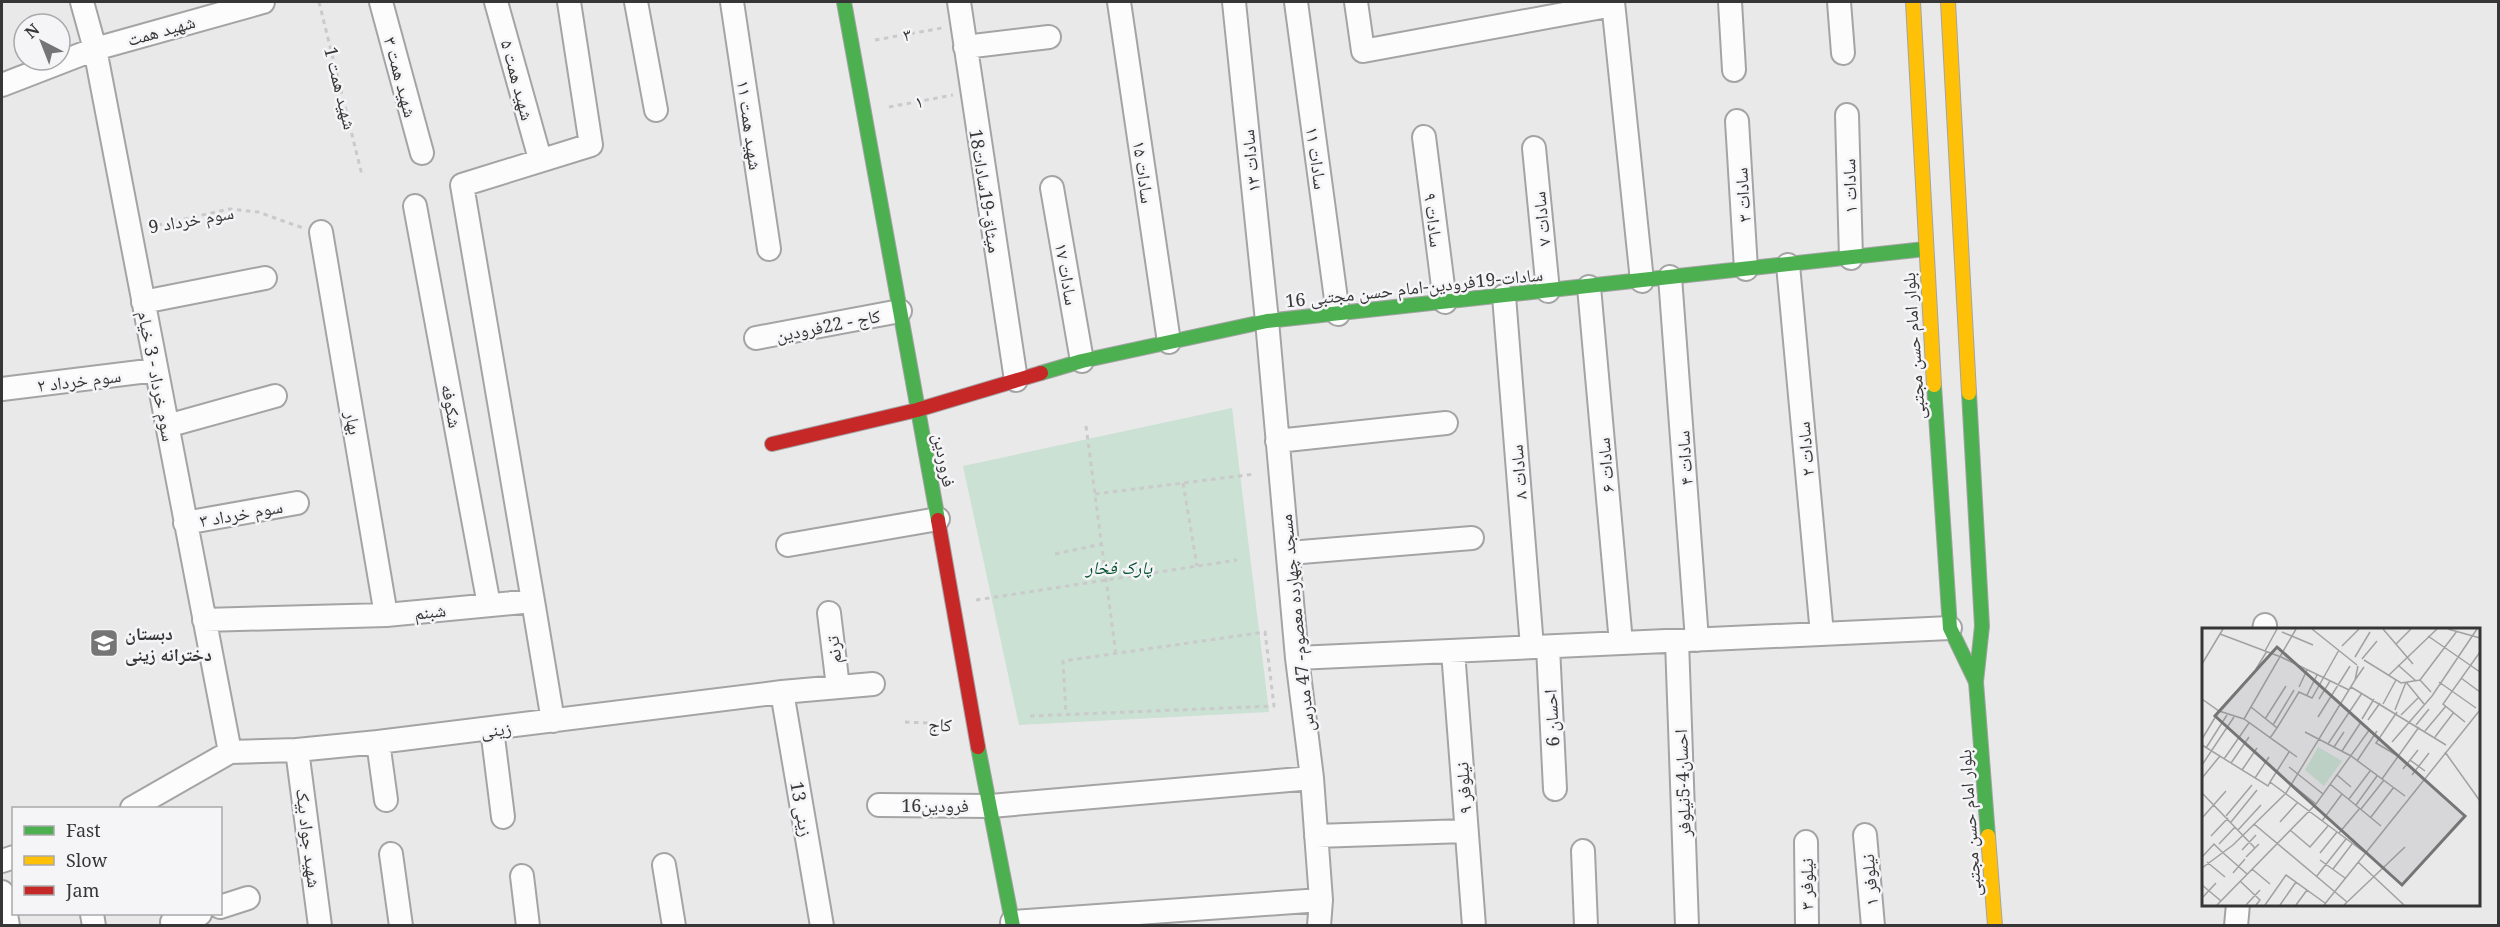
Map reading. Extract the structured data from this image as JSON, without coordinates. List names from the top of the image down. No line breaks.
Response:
{"streets":{"street":["شهید همت","شهید همت ۳","شهید همت ۵","شهید همت ۱۱","سادات ۱۱","سادات ۱۳","سادات ۱۵","سادات ‍‍۱","18میثاق-19سادات","سادات ۳","سادات ۷","سادات ۹","سادات ۱۷","سادات-19فرودین-امام حسن مجتبی 16","کاج - 22فرودین","بلوار امام حسن مجتبی","سوم خرداد - 3 خیام","سوم خرداد ۲","شکوفه","بهار","سادات ۲","سادات ۴","فروردین","سادات ۶","سادات ۸","سوم خرداد ۳","شبنم","مسجد چهارده معصوم- 47 مدرس","ترنم","احسان 6","زینی","احسان4-5نیلوفر","نیلوفر ۹","16فرودین","زینی 13","شهید جواد بیک","نیلوفر ۱","نیلوفر ۳"],"path":["۳","شهید همت 1","۱","سوم خرداد 9","کاج"]},"crossings":[["شهید همت","سوم خرداد - 3 خیام"],["۳","18میثاق-19سادات"],["۳","فروردین"],["۱","18میثاق-19سادات"],["۱","فروردین"],["سادات ۱۱","سادات-19فرودین-امام حسن مجتبی 16"],["سادات ۱۳","سادات-19فرودین-امام حسن مجتبی 16"],["سادات ۱۳","مسجد چهارده معصوم- 47 مدرس"],["سادات ۱۵","سادات-19فرودین-امام حسن مجتبی 16"],["سادات ‍‍۱","سادات-19فرودین-امام حسن مجتبی 16"],["18میثاق-19سادات","سادات-19فرودین-امام حسن مجتبی 16"],["سادات ۳","سادات-19فرودین-امام حسن مجتبی 16"],["سوم خرداد 9","سوم خرداد - 3 خیام"],["سوم خرداد 9","بهار"],["سادات ۷","سادات-19فرودین-امام حسن مجتبی 16"],["سادات ۹","سادات-19فرودین-امام حسن مجتبی 16"],["سادات ۱۷","سادات-19فرودین-امام حسن مجتبی 16"],["سادات-19فرودین-امام حسن مجتبی 16","بلوار امام حسن مجتبی"],["سادات-19فرودین-امام حسن مجتبی 16","سادات ۲"],["سادات-19فرودین-امام حسن مجتبی 16","سادات ۴"],["سادات-19فرودین-امام حسن مجتبی 16","فروردین"],["سادات-19فرودین-امام حسن مجتبی 16","سادات ۶"],["سادات-19فرودین-امام حسن مجتبی 16","سادات ۸"],["سادات-19فرودین-امام حسن مجتبی 16","مسجد چهارده معصوم- 47 مدرس"],["کاج - 22فرودین","فروردین"],["سوم خرداد - 3 خیام","سوم خرداد ۲"],["سوم خرداد - 3 خیام","سوم خرداد ۳"],["سوم خرداد - 3 خیام","شبنم"],["سوم خرداد - 3 خیام","زینی"],["شکوفه","شبنم"],["بهار","شبنم"],["سادات ۴","احسان4-5نیلوفر"],["فروردین","کاج"],["فروردین","16فرودین"],["سادات ۸","احسان 6"],["مسجد چهارده معصوم- 47 مدرس","16فرودین"],["ترنم","زینی"],["زینی","زینی 13"],["زینی","شهید جواد بیک"]],"parks":["پارک فخار"],"places":{"school or university":["دبستان دخترانه زینی"]},"legend":["Fast","Slow","Jam"],"north":"top left"}
